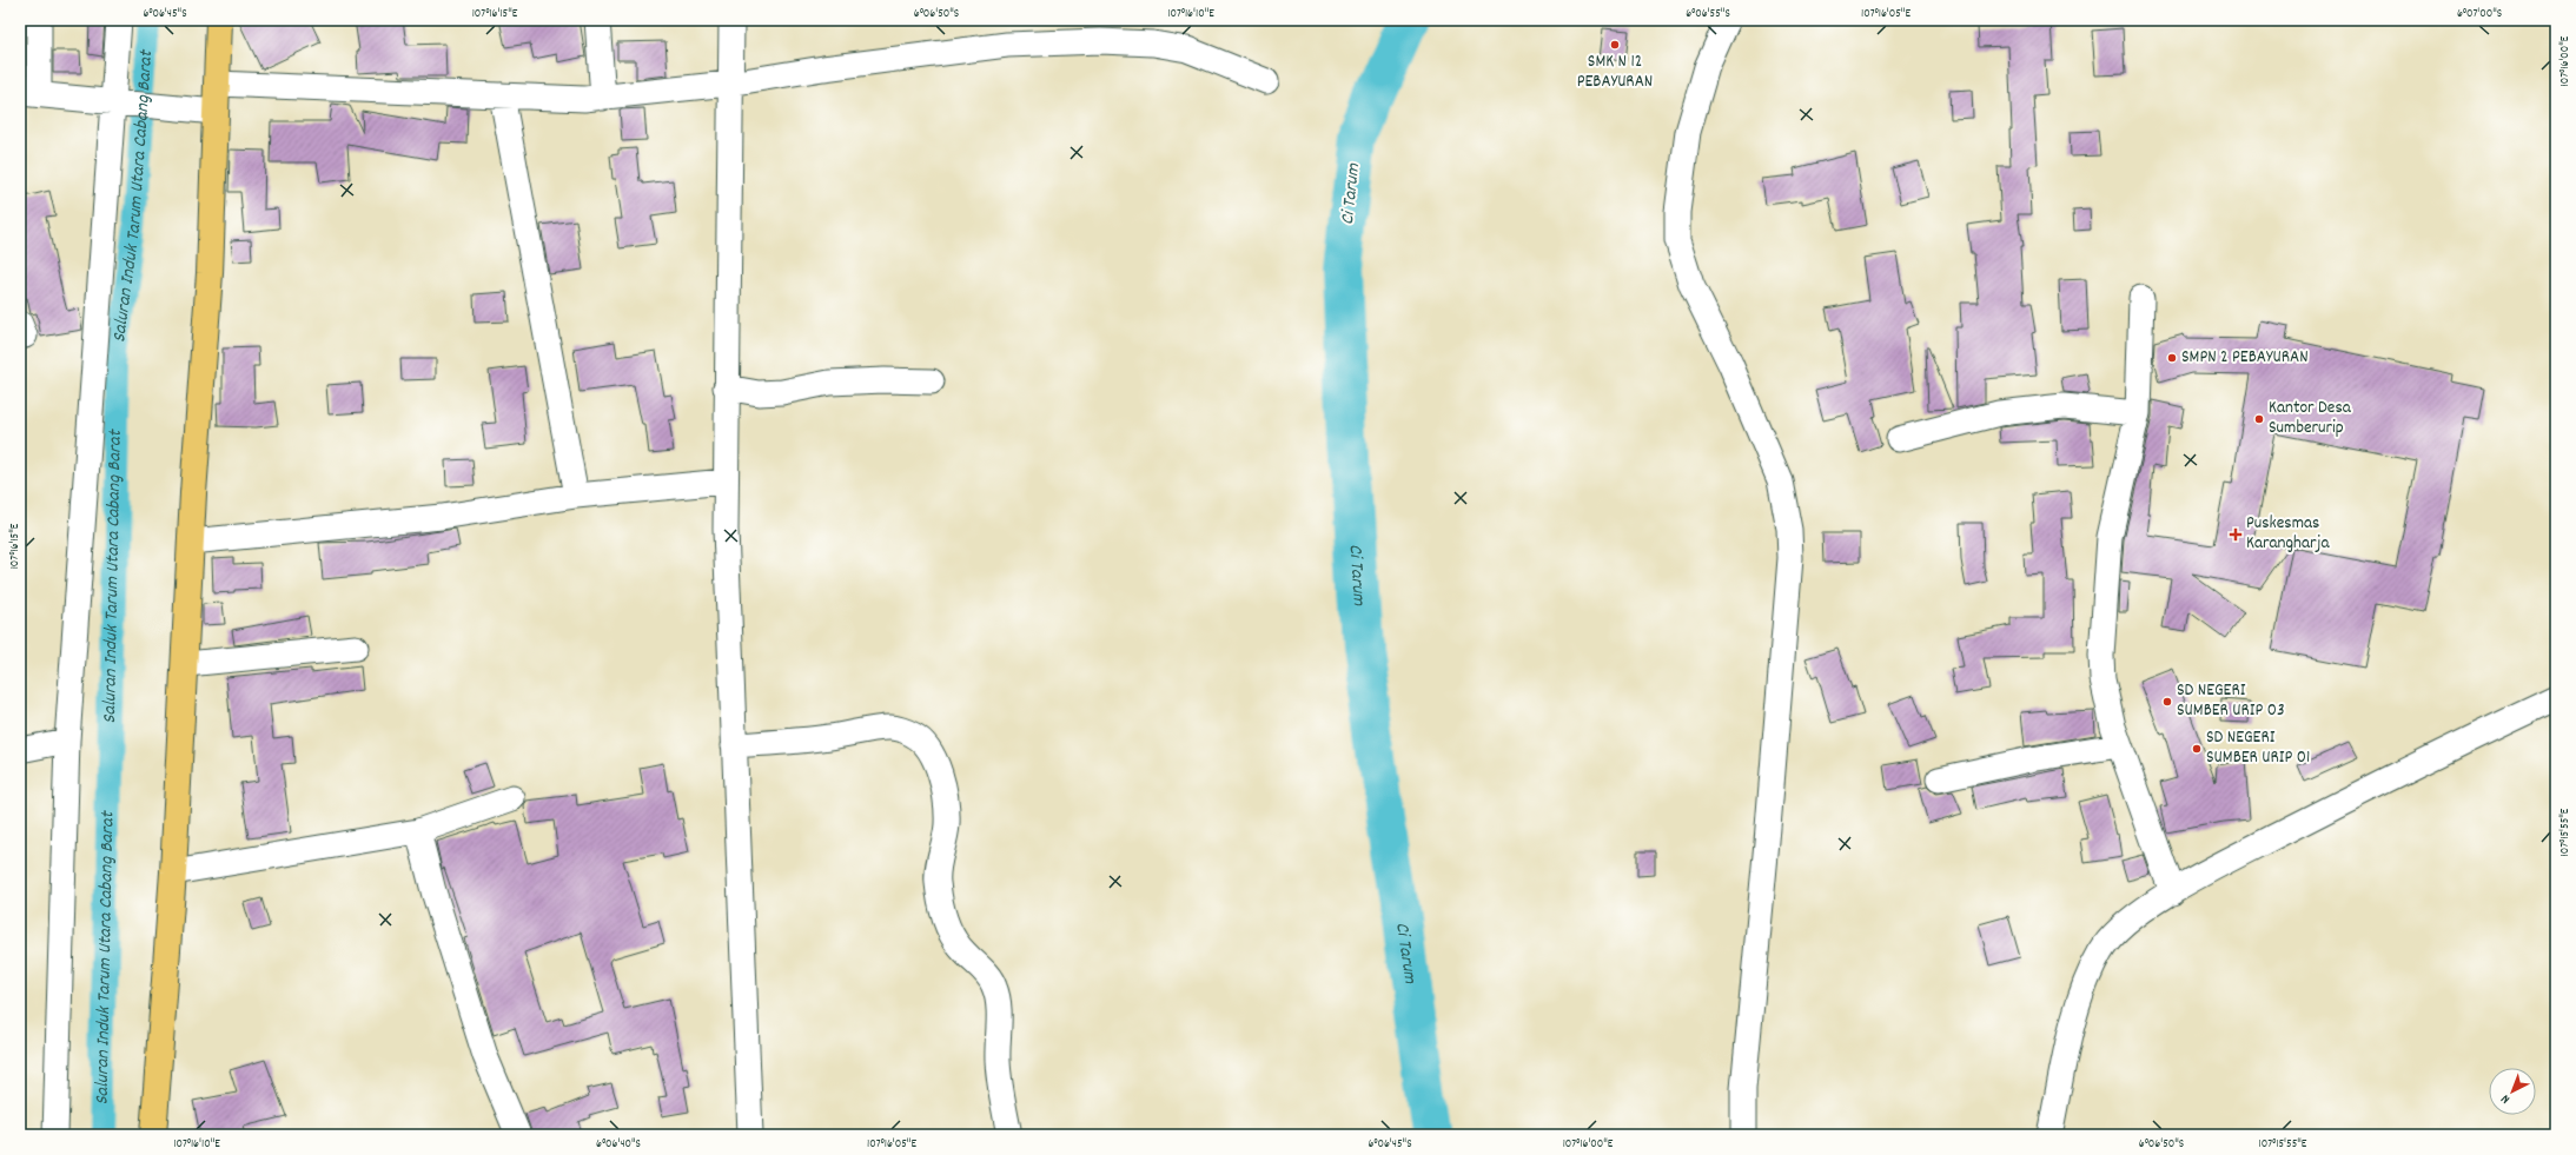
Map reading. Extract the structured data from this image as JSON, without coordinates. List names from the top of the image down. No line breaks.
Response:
{"water":["Ci Tarum","Saluran Induk Tarum Utara Cabang Barat"],"places":{"other":["SMK N 12 PEBAYURAN","SMPN 2 PEBAYURAN","Kantor Desa Sumberurip","SD NEGERI SUMBER URIP 03","SD NEGERI SUMBER URIP 01"],"health":["Puskesmas Karangharja"]},"north":"bottom left","coordinates":["6°06'45\"S","107°16'15\"E","6°06'50\"S","107°16'10\"E","6°06'55\"S","107°16'05\"E","6°07'00\"S","107°16'00\"E","107°15'55\"E","6°06'40\"S"]}
